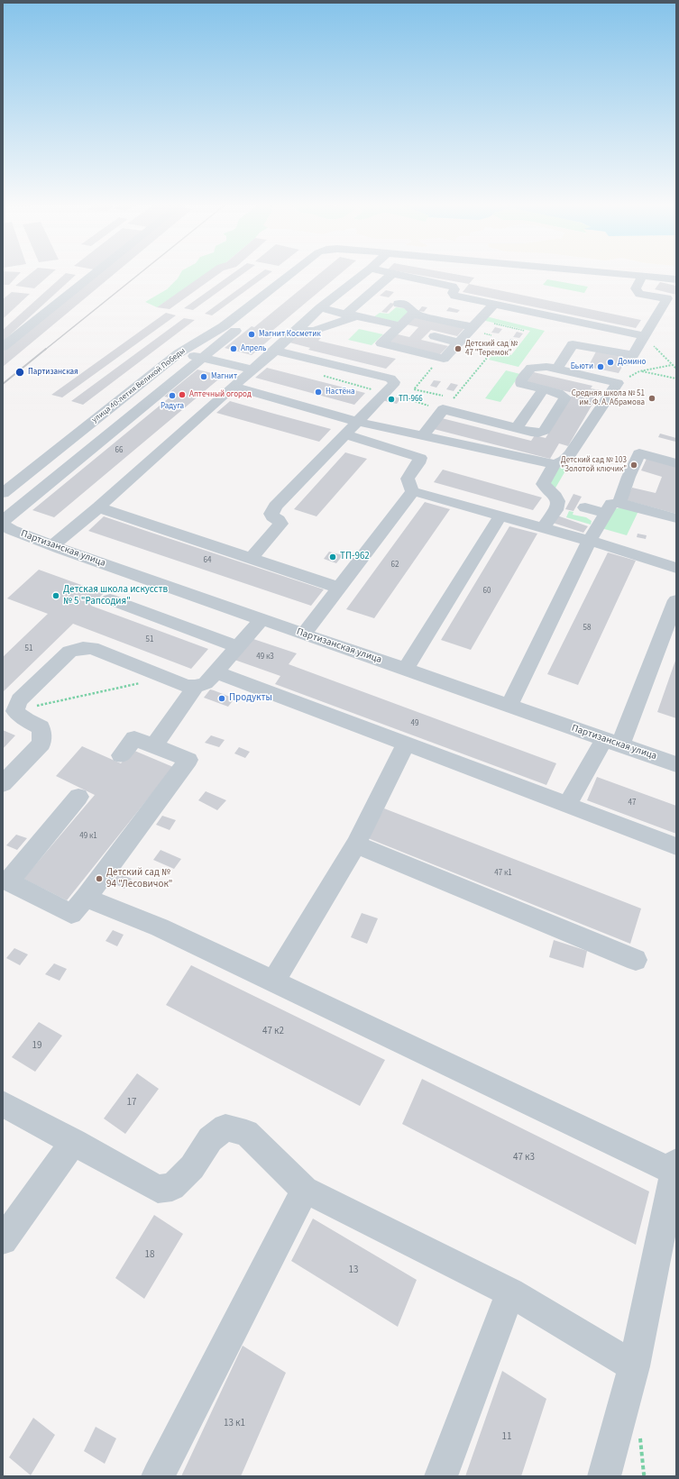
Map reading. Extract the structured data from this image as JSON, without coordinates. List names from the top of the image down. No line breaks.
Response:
{"streets":{"street":["улица 40-летия Великой Победы","Партизанская улица"]},"places":["Магнит Косметик","Апрель","Детский сад № 47 \"Теремок\"","Домино","Бьюти","Партизанская","Магнит","Настёна","Аптечный огород","Радуга","Средняя школа № 51 им. Ф. А. Абрамова","ТП-966","Детский сад № 103 \"Золотой ключик\"","ТП-962","Детская школа искусств № 5 \"Рапсодия\"","Продукты","Детский сад № 94 \"Лесовичок\""],"house_numbers":["66","64","62","60","58","51","51","49 к3","49","47","49 к1","47 к1","47 к2","19","17","47 к3","18","13","13 к1","11"]}
